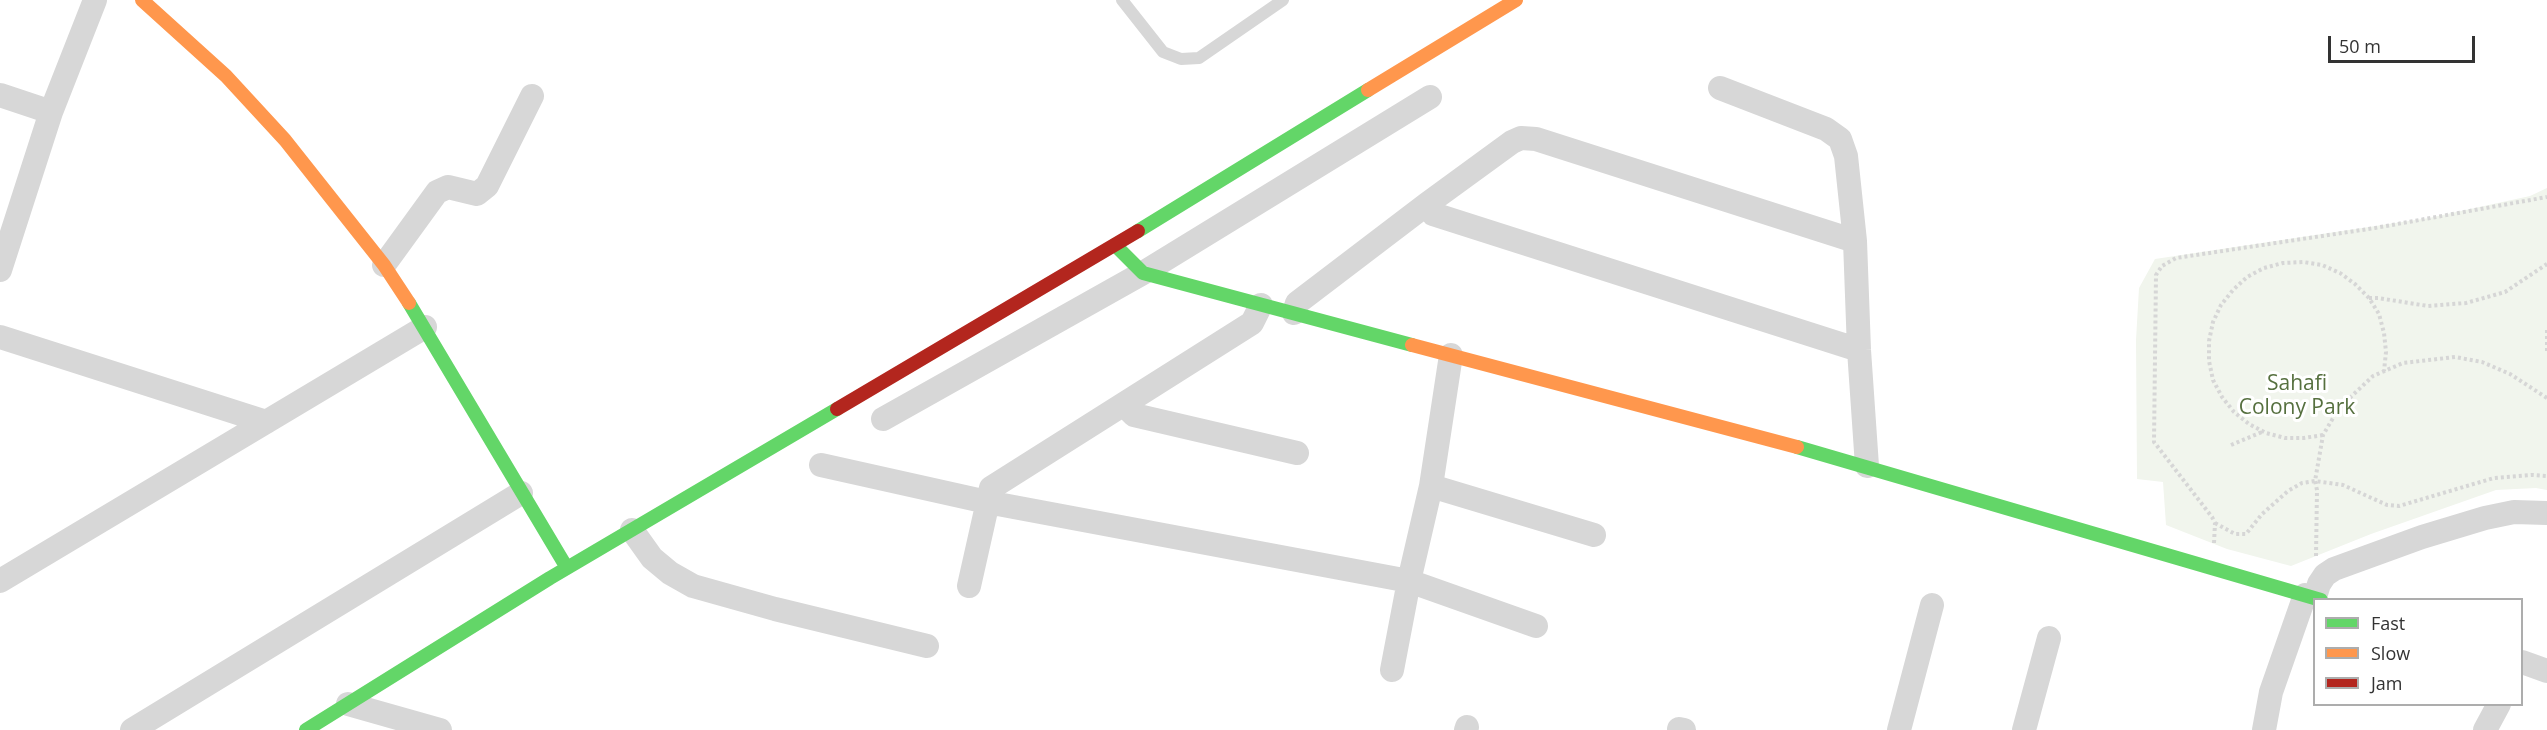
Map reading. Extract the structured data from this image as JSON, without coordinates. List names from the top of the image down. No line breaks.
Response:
{"parks":["Sahafi Colony Park"],"legend":["Fast","Slow","Jam"],"scale_bar":"50 m"}
